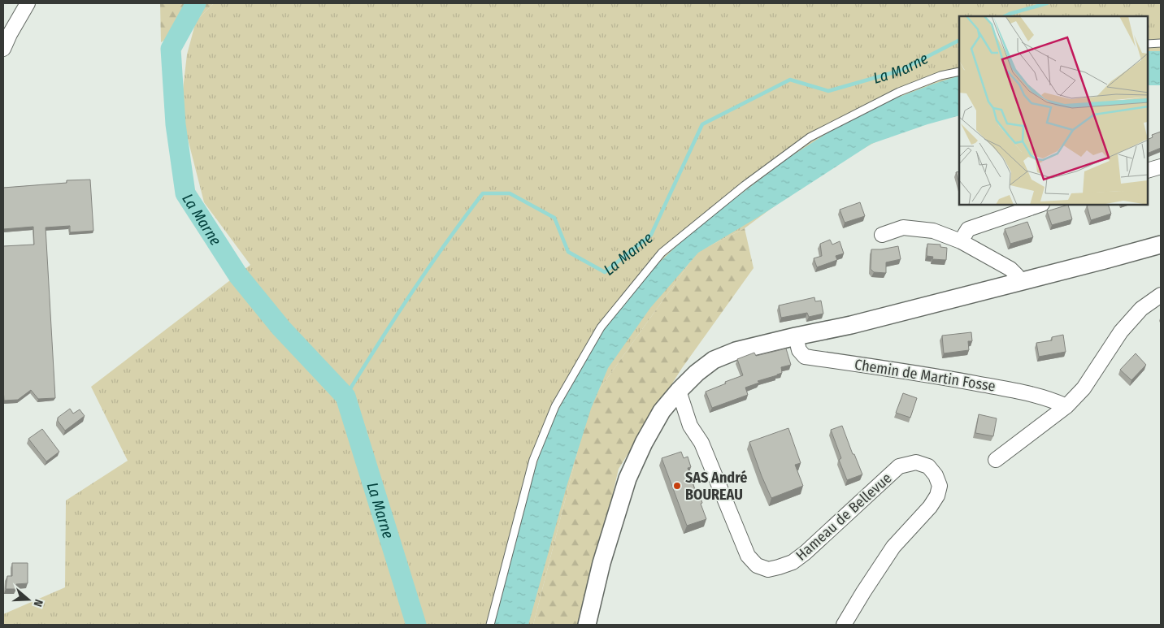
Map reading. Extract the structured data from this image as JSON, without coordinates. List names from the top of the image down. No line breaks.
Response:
{"streets":{"street":["Chemin de Martin Fosse","Hameau de Bellevue"]},"water":["La Marne"],"places":["SAS André BOUREAU"],"north":"right"}
